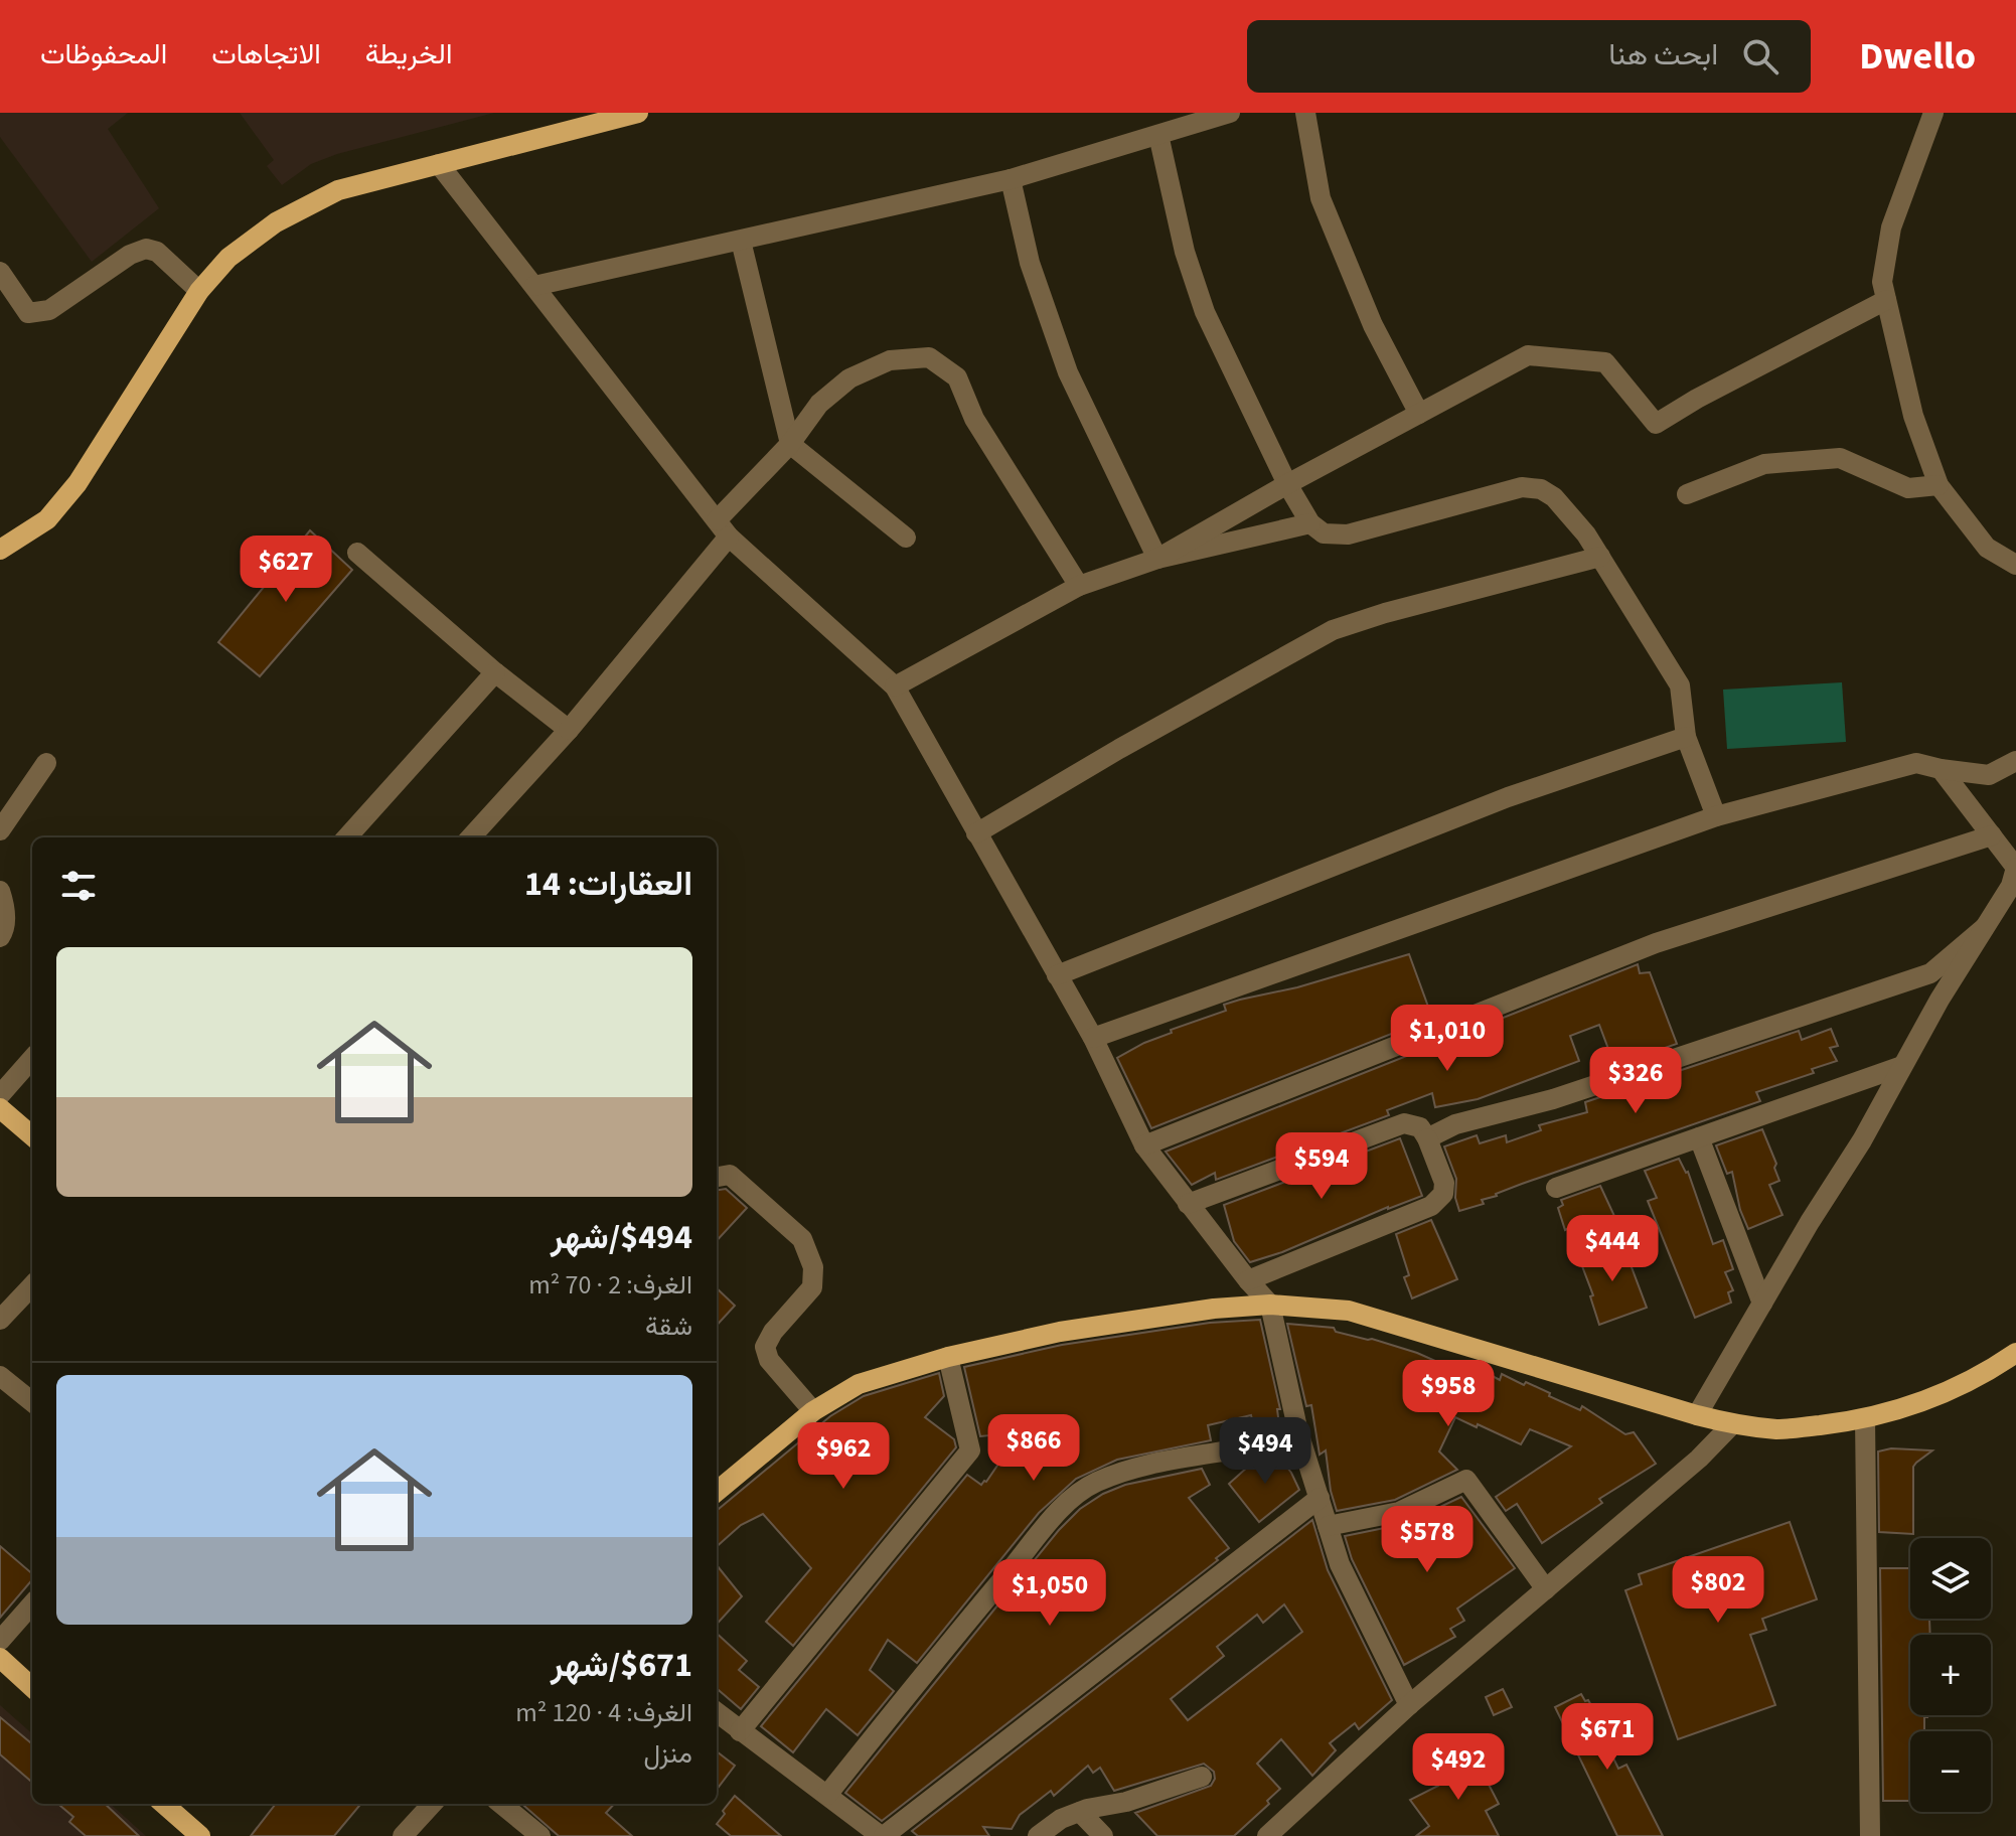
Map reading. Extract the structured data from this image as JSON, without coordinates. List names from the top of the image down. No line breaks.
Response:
{"page":{"header":"Dwello","search":"ابحث هنا","nav":["الخريطة","الاتجاهات","المحفوظات"],"price":["$627","$1,010","$326","$594","$444","$958","$866","$494","$962","$578","$802","$1,050","$671","$492"],"heading":"العقارات: 14","list":[{"name":"$494/شهر","note":"الغرف: 2 · 70 m² · شقة"},{"name":"$671/شهر","note":"الغرف: 4 · 120 m² · منزل"}],"map_buttons":["+","−"]}}
